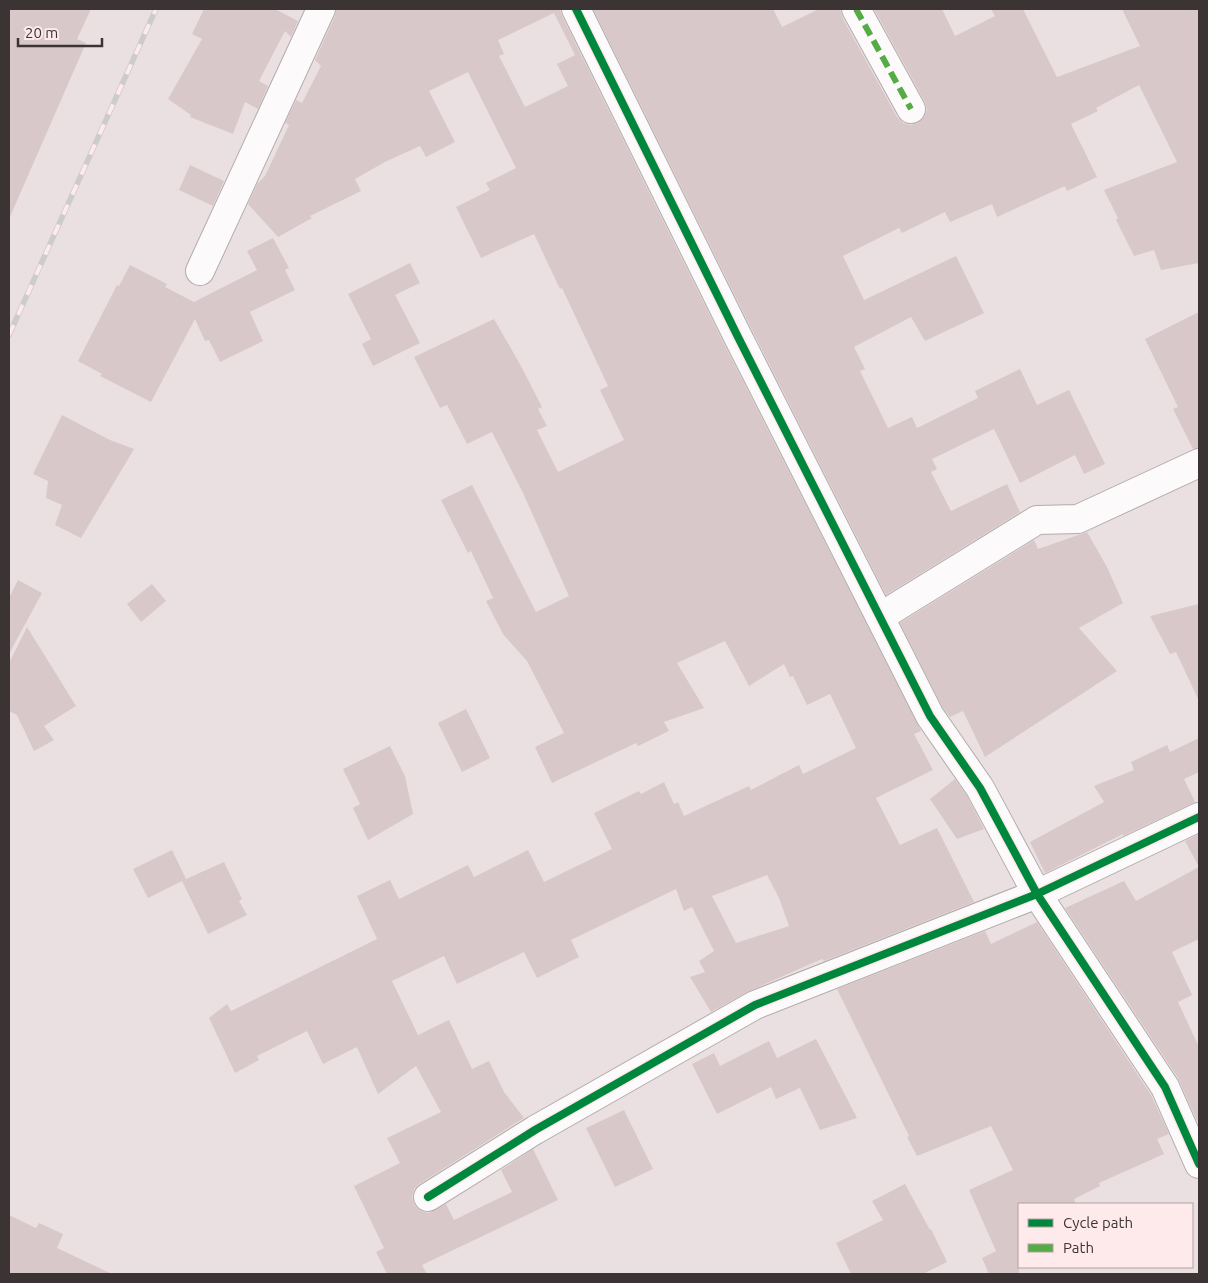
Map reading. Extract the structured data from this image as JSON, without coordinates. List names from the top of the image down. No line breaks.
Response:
{"legend":["Cycle path","Path"],"scale_bar":"20 m"}
